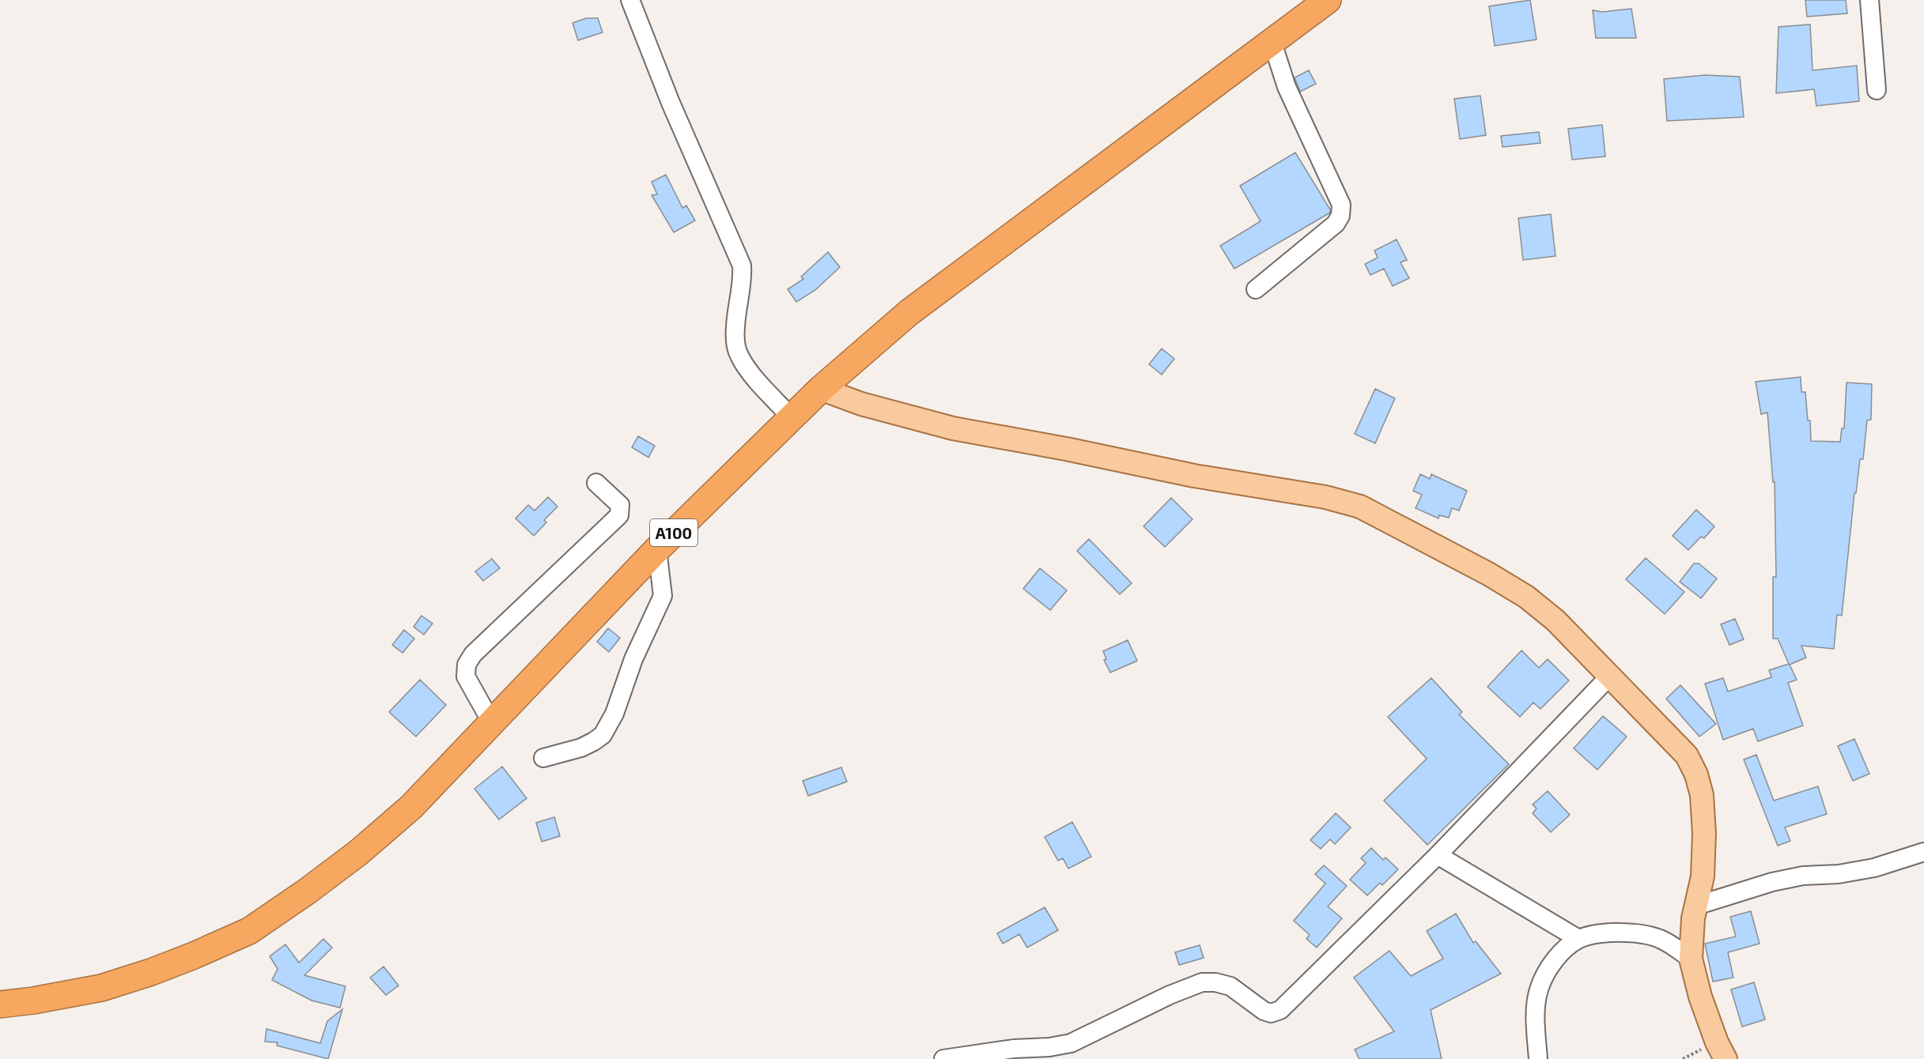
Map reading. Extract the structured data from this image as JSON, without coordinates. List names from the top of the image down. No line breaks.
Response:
{"streets":{"highway":["A100"]}}
